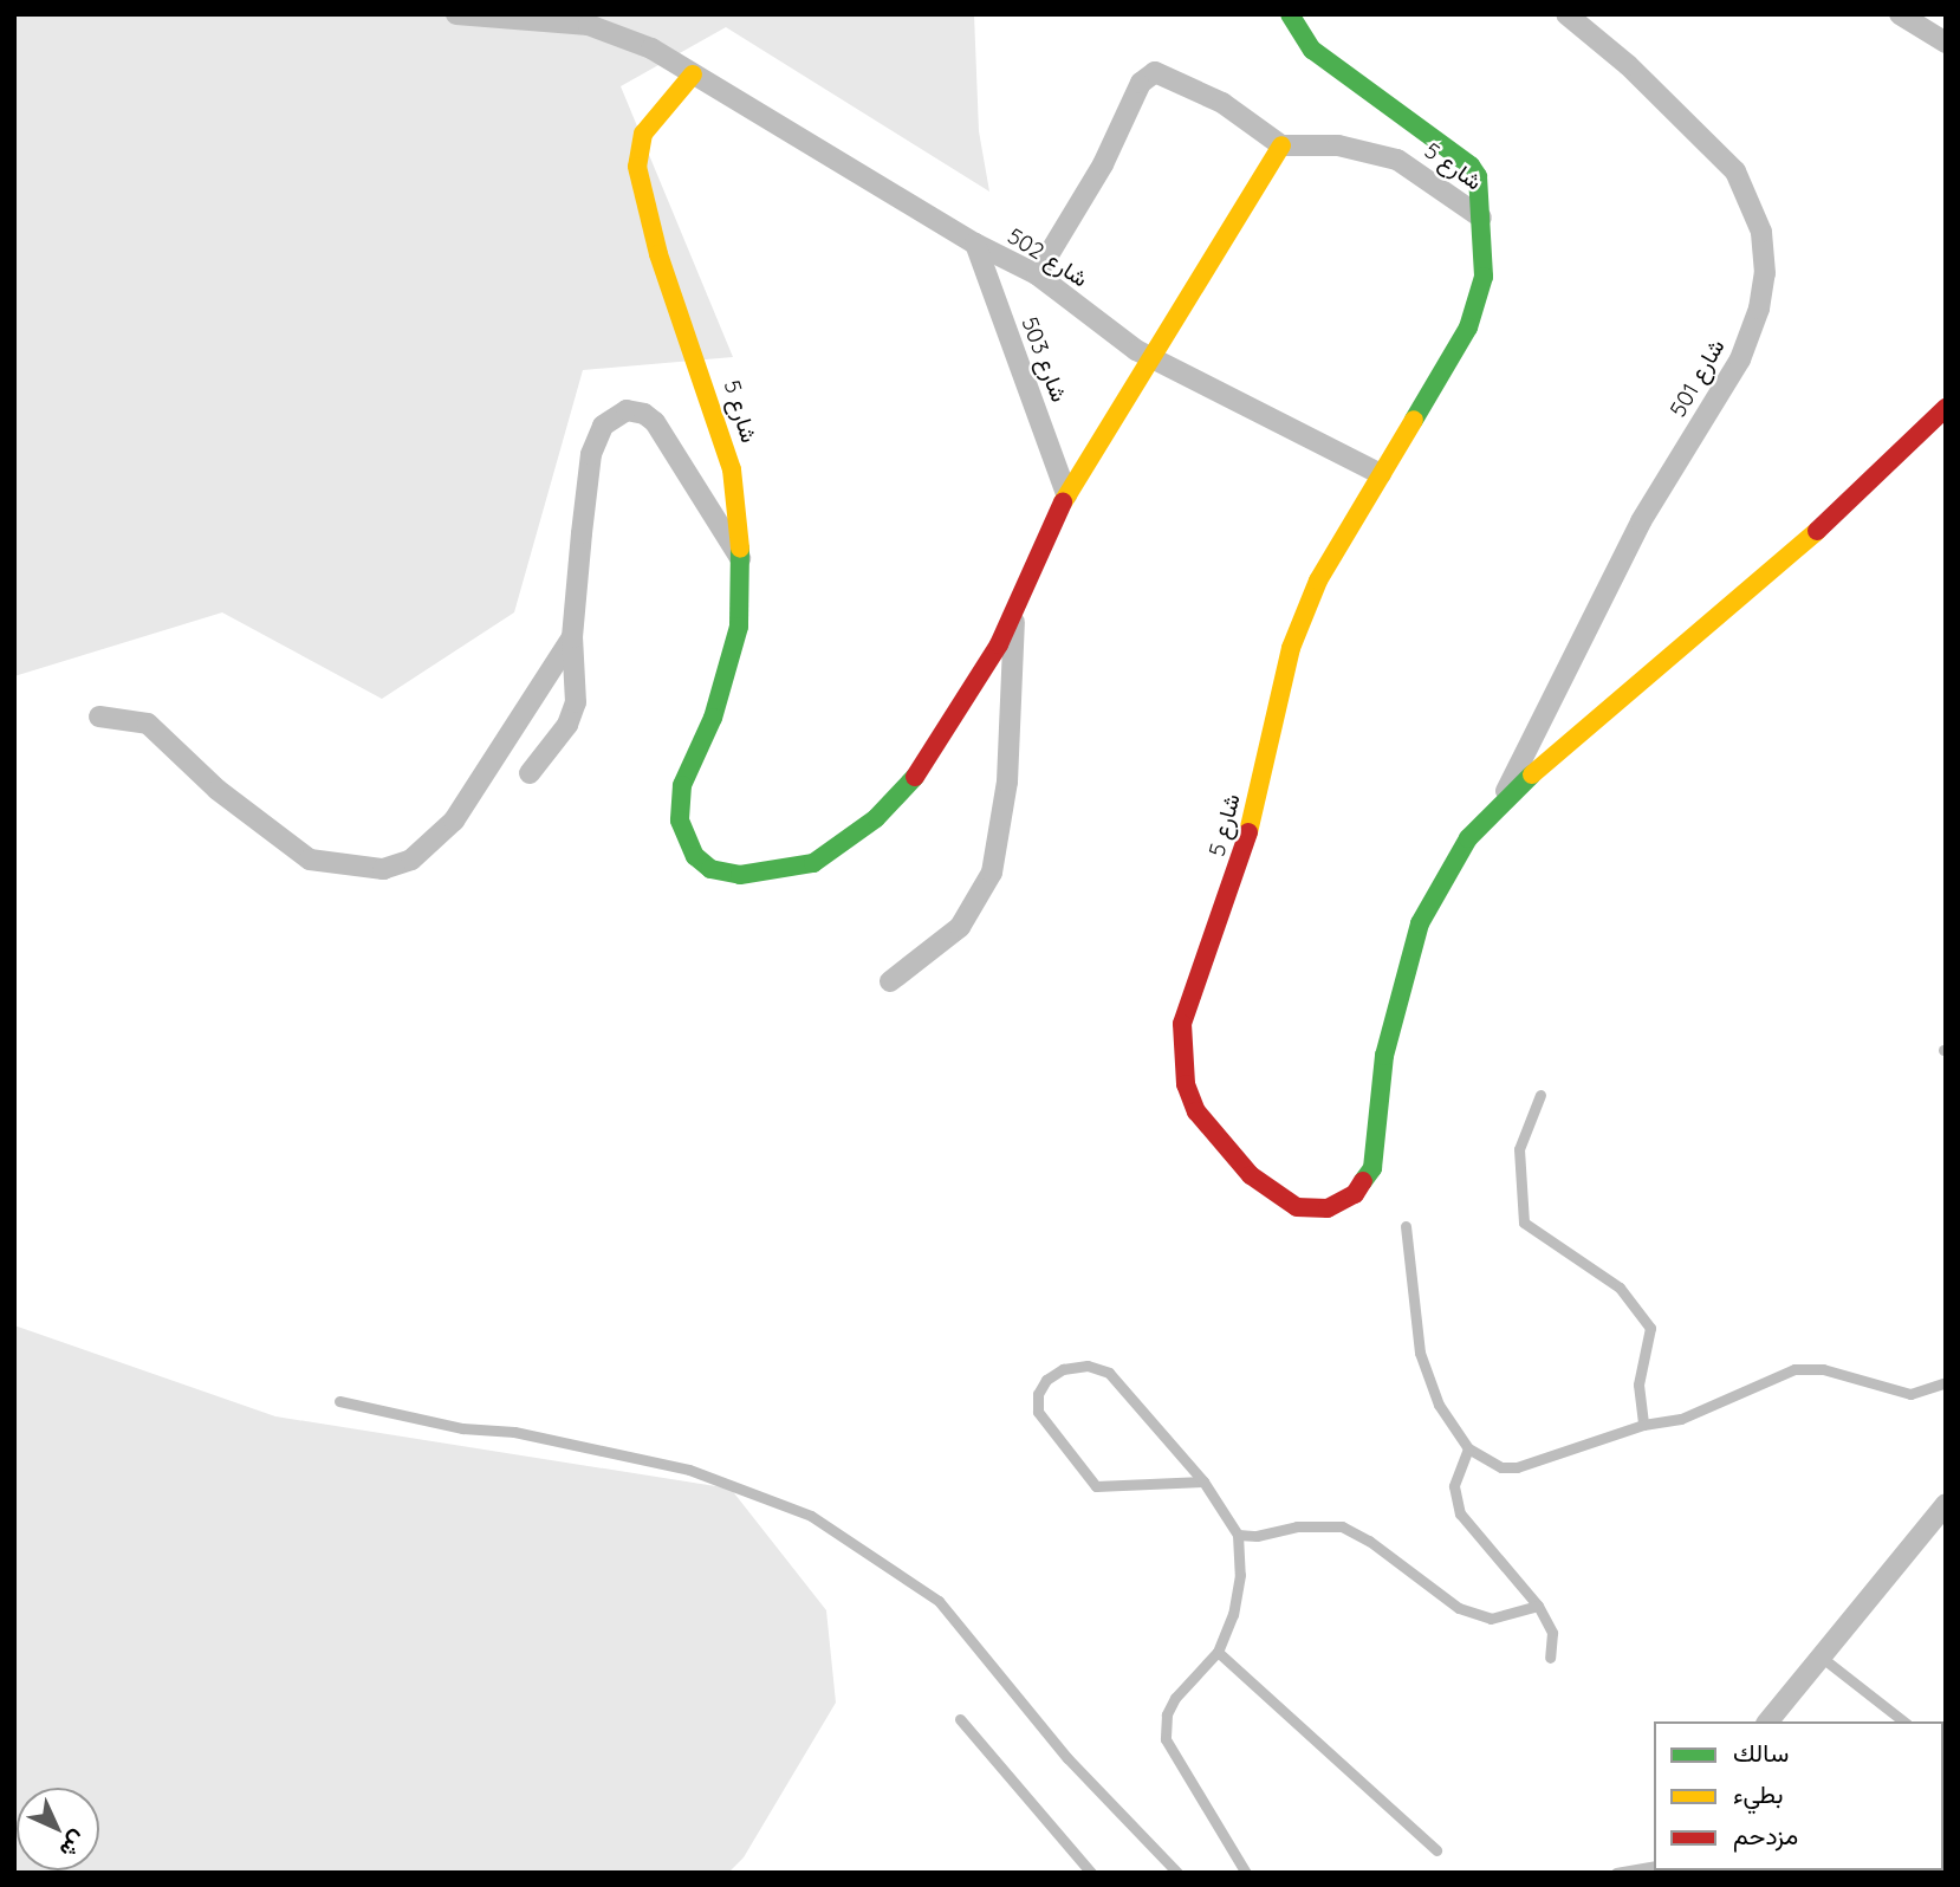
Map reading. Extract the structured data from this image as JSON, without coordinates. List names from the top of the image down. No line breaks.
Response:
{"streets":{"street":["شارع 5","شارع 502","شارع 503","شارع 501"]},"crossings":[["شارع 5","شارع 502"],["شارع 5","شارع 503"],["شارع 5","شارع 501"],["شارع 502","شارع 503"]],"legend":["سالك","بطيء","مزدحم"],"north":"bottom right"}
